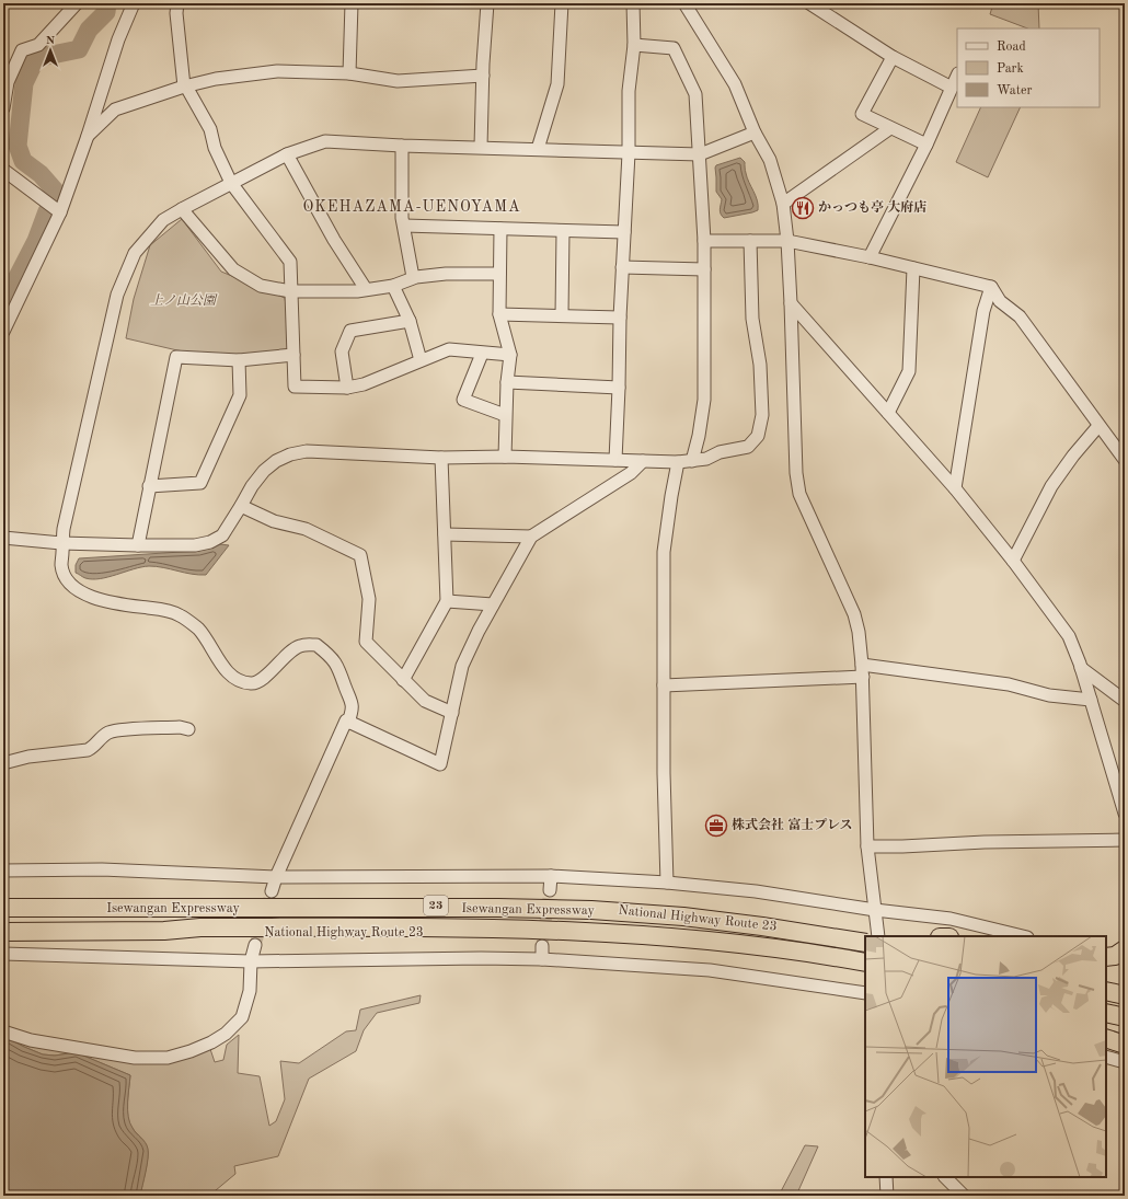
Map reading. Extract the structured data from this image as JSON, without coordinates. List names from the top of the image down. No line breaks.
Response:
{"streets":{"highway":["23","Isewangan Expressway","National Highway Route 23"]},"districts":["OKEHAZAMA-UENOYAMA"],"parks":["上ノ山公園"],"places":{"restaurant":["かっつも亭 大府店"],"office":["株式会社 富士プレス"]},"legend":["Road","Park","Water"],"north":"top"}
